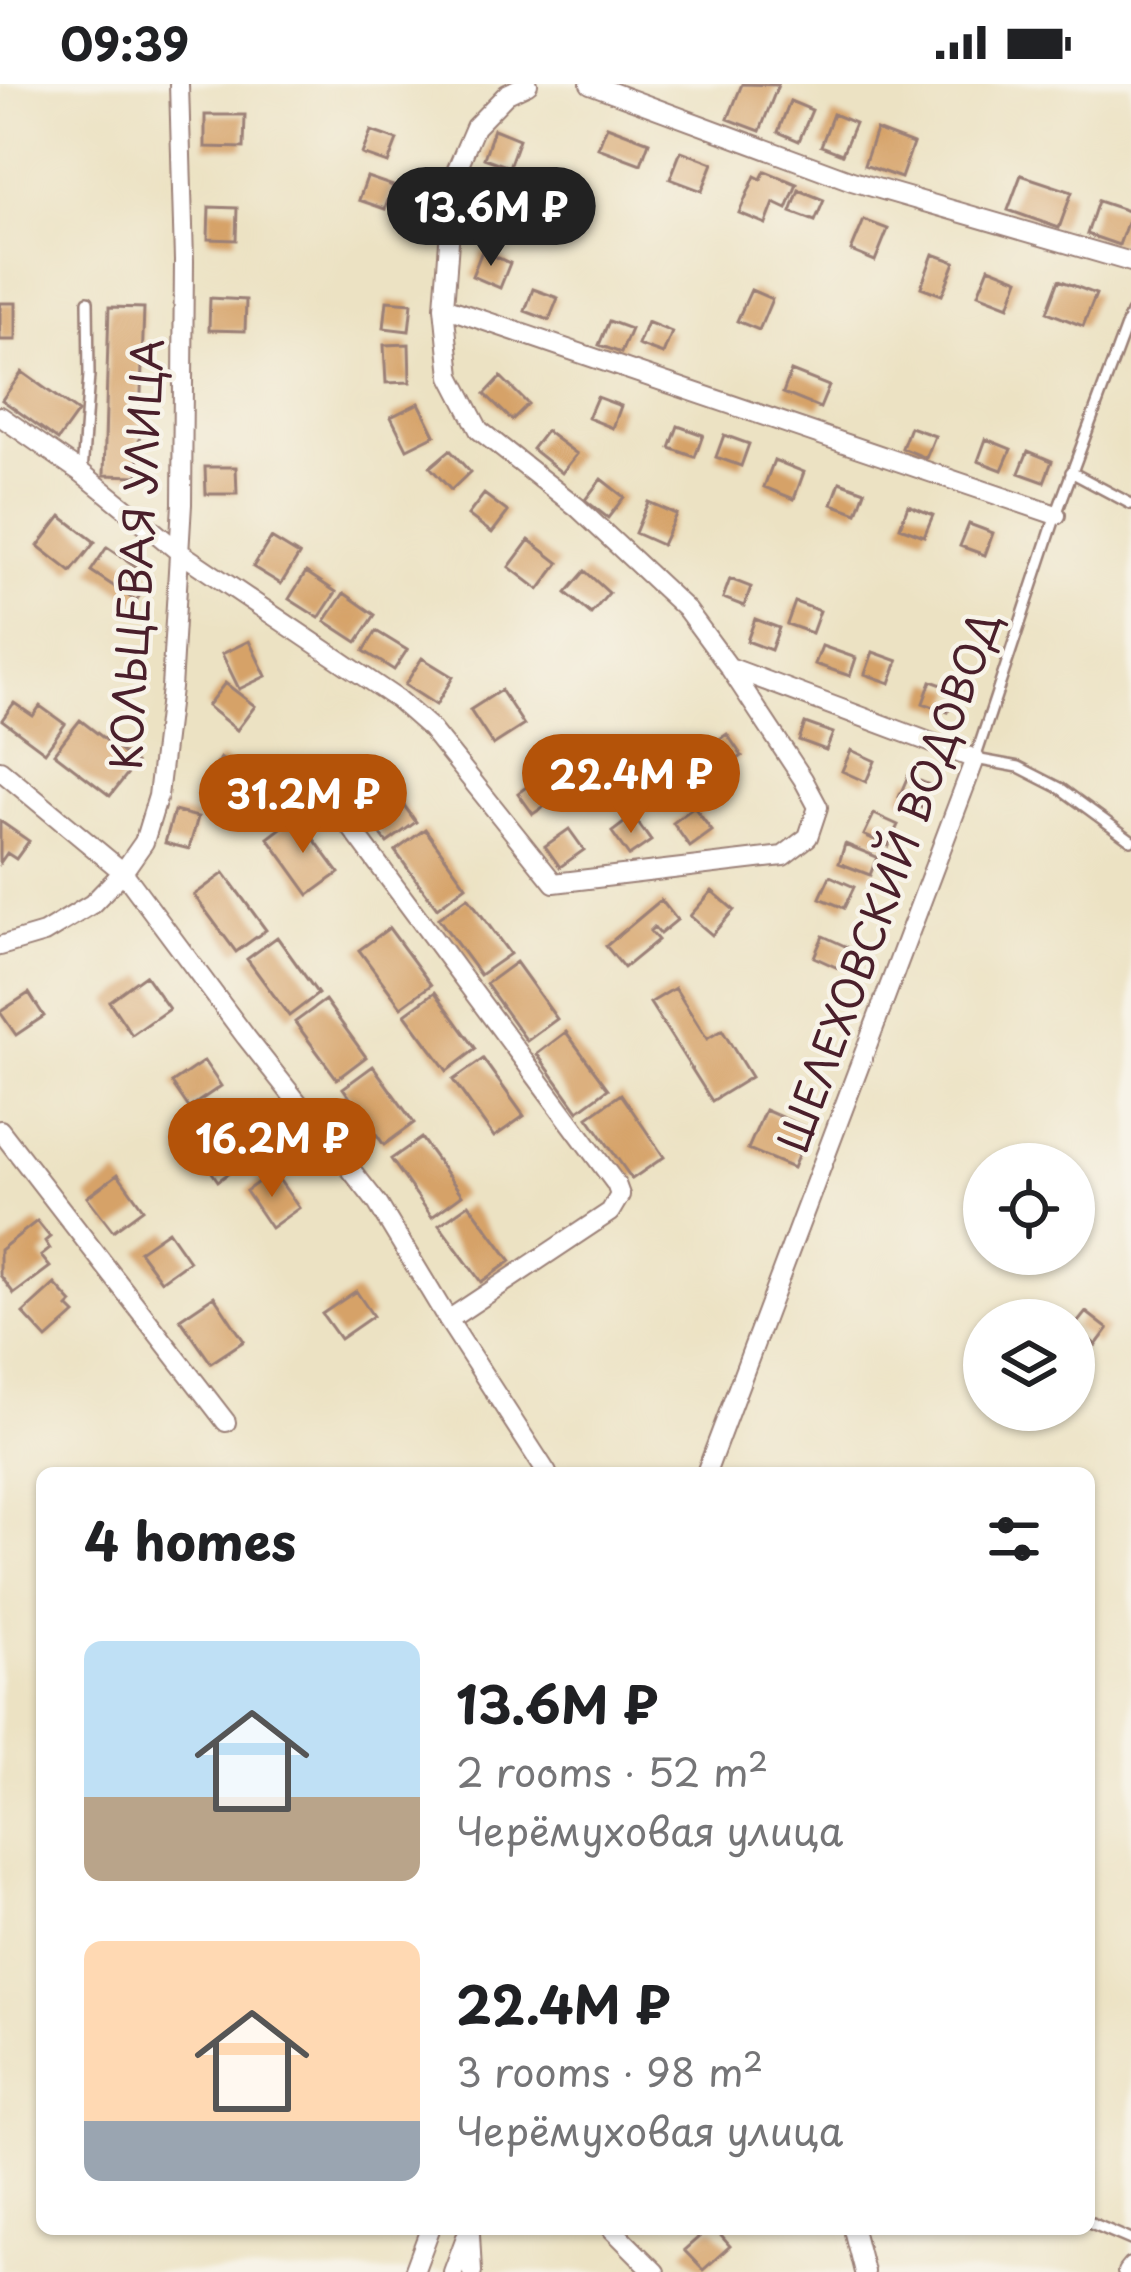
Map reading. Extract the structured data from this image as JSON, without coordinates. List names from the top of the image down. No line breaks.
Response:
{"streets":{"street":["КОЛЬЦЕВАЯ УЛИЦА","ШЕЛЕХОВСКИЙ ВОДОВОД"]},"page":{"status":"09:39","price":["13.6M ₽","22.4M ₽","31.2M ₽","16.2M ₽"],"heading":"4 homes","list":[{"name":"13.6M ₽","note":"2 rooms · 52 m² · Черёмуховая улица"},{"name":"22.4M ₽","note":"3 rooms · 98 m² · Черёмуховая улица"}]}}
